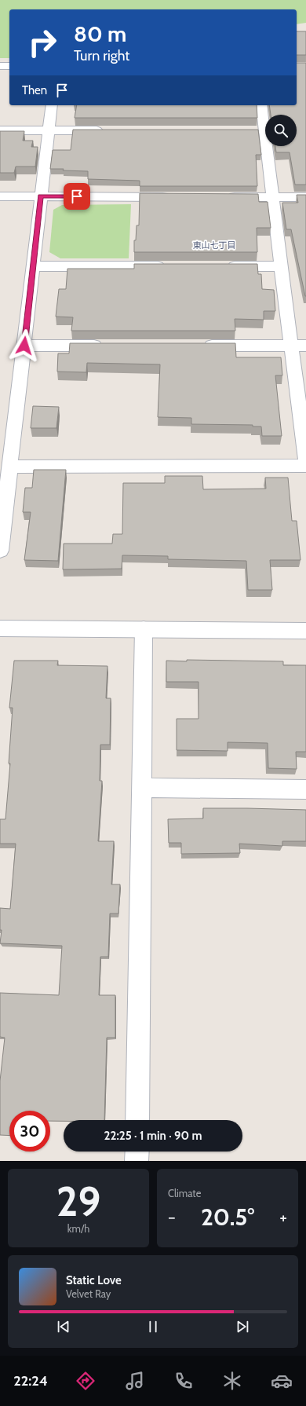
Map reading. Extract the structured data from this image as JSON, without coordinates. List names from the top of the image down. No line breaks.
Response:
{"districts":["東山七丁目"],"page":{"turn":["80 m","Turn right"],"then":"Then","limit":"30","trip":"22:25 · 1 min · 90 m","tile":[["29","km/h"],"Climate"],"heat":["−","20.5°","+"],"song":["Static Love","Velvet Ray"],"tabs":"22:24"}}
